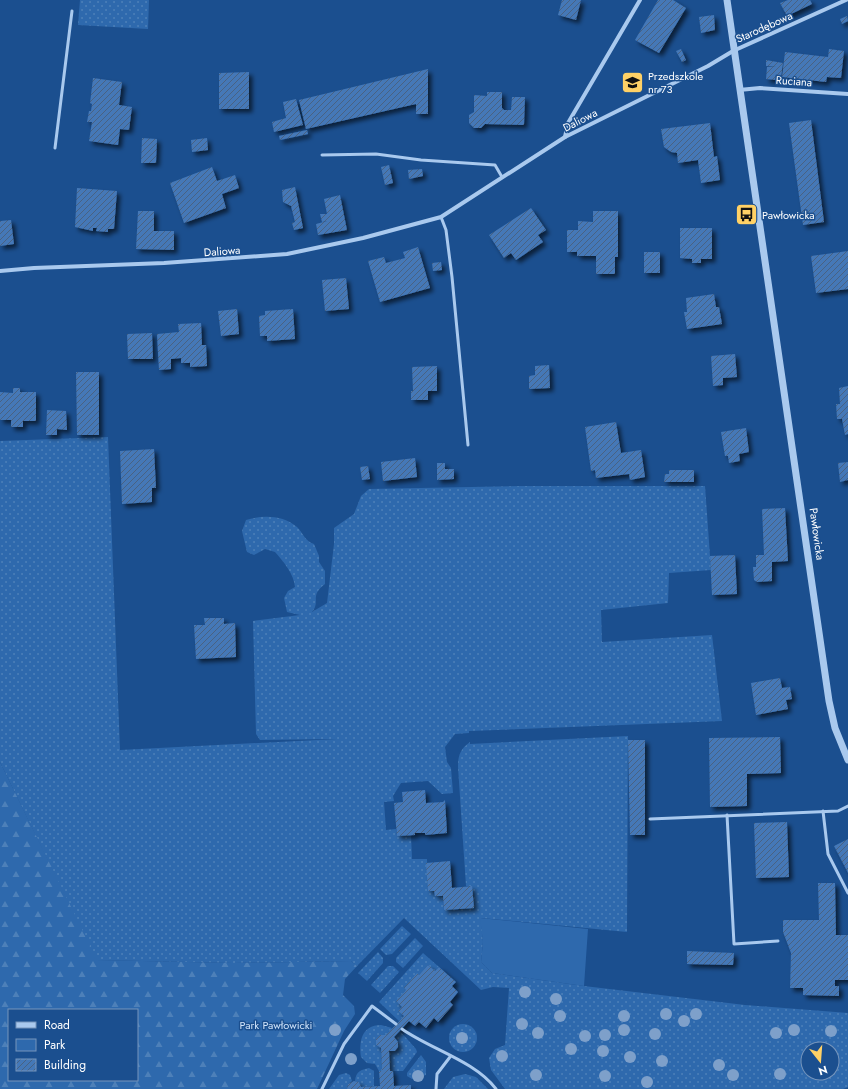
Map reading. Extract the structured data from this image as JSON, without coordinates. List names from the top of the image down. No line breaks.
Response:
{"streets":{"street":["Starodębowa","Ruciana","Daliowa","Pawłowicka"]},"crossings":[["Starodębowa","Daliowa"],["Starodębowa","Pawłowicka"],["Ruciana","Pawłowicka"],["Daliowa","Pawłowicka"]],"parks":["Park Pawłowicki"],"places":{"school or university":["Przedszkole nr 73"],"bus stop":["Pawłowicka"]},"legend":["Road","Park","Building"],"north":"bottom"}
